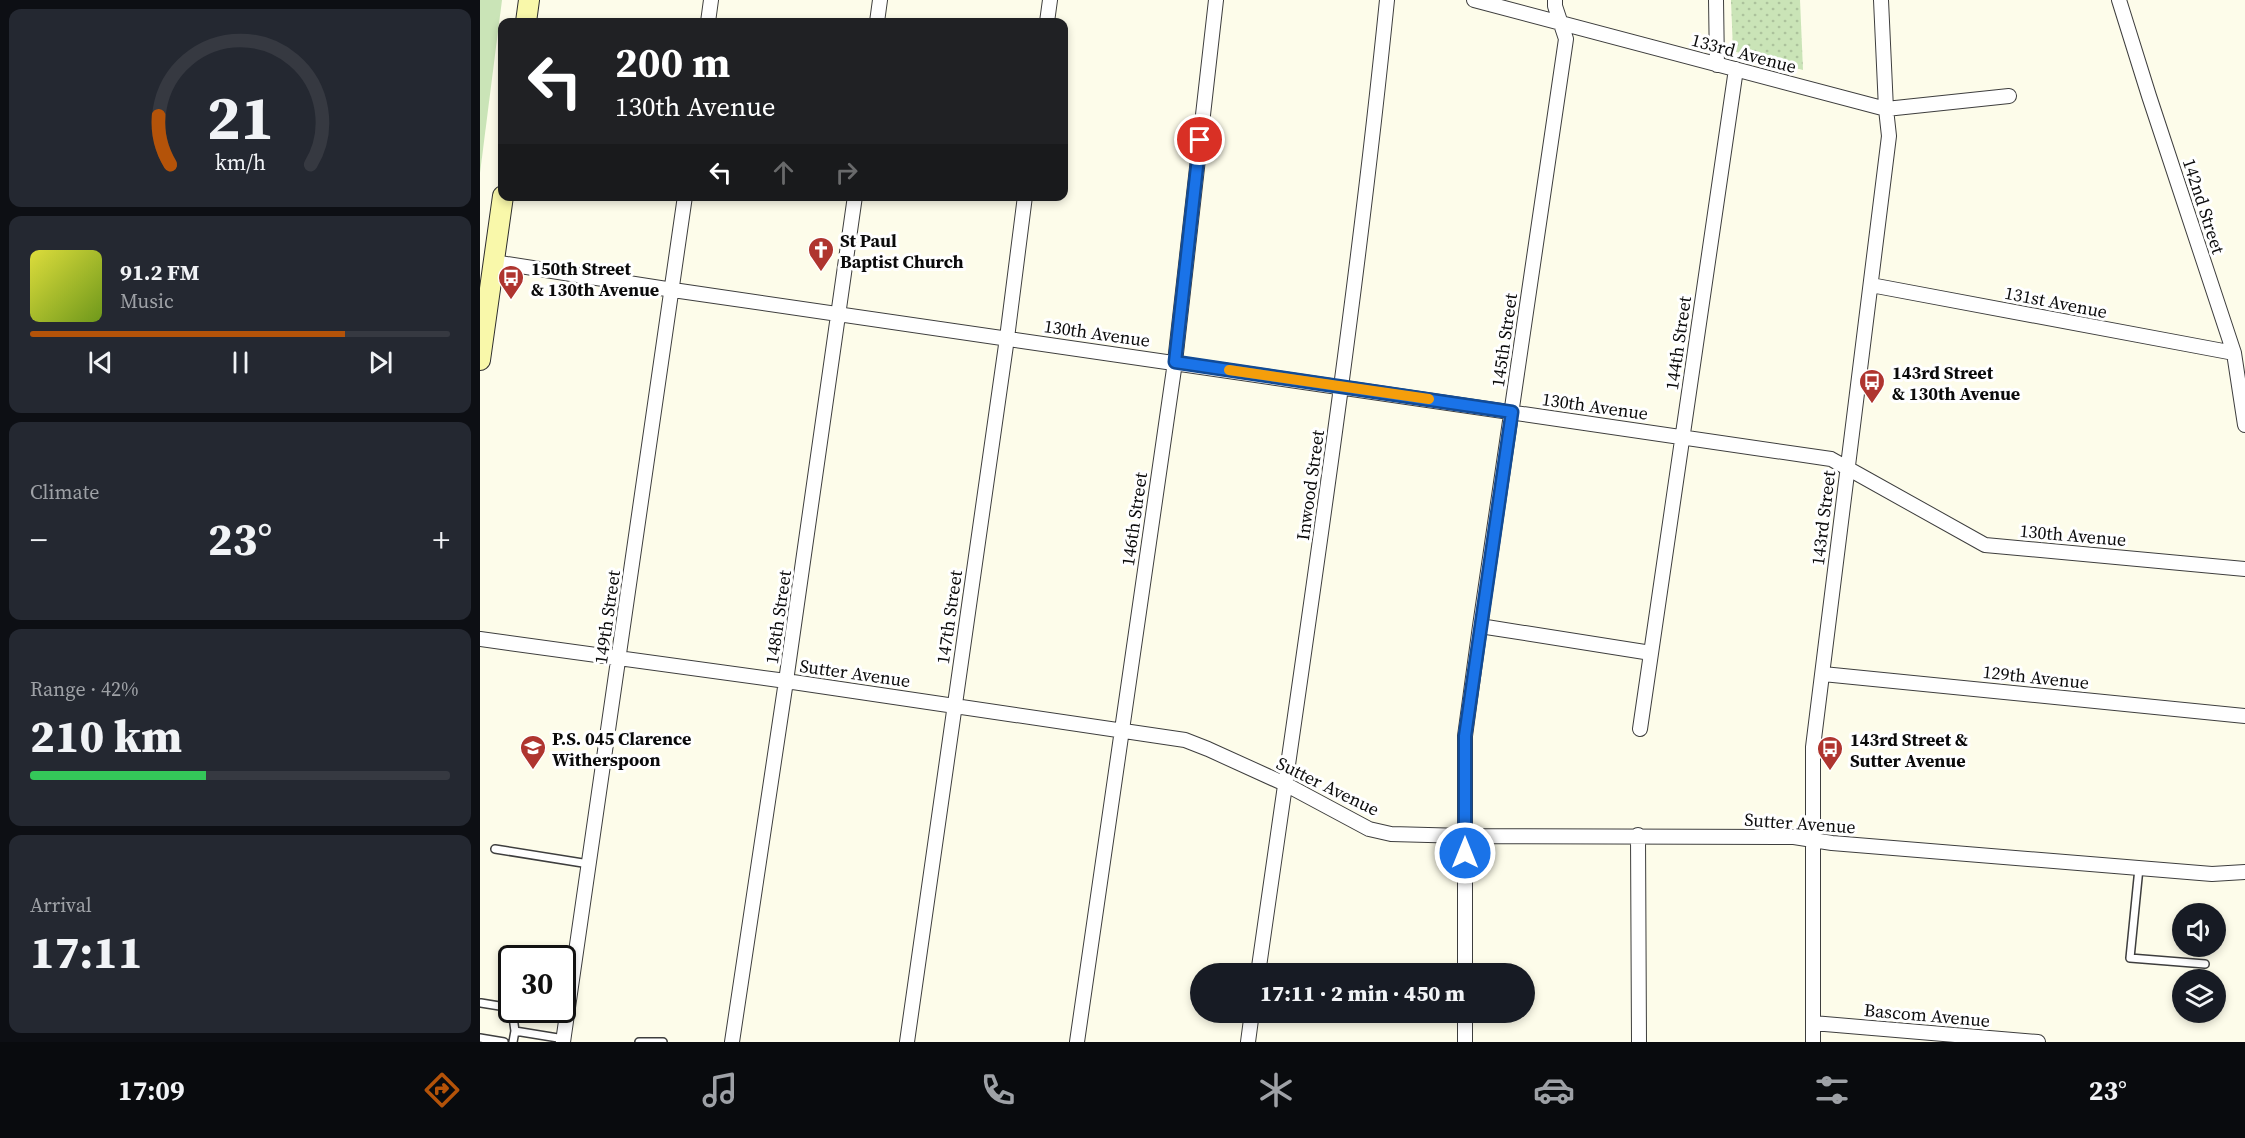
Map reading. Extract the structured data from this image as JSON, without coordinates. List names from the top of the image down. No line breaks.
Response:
{"streets":{"street":["133rd Avenue","142nd Street","131st Avenue","130th Avenue","145th Street","144th Street","Inwood Street","143rd Street","146th Street","149th Street","148th Street","147th Street","Sutter Avenue","129th Avenue","Bascom Avenue"]},"crossings":[["133rd Avenue","145th Street"],["133rd Avenue","144th Street"],["133rd Avenue","143rd Street"],["142nd Street","131st Avenue"],["131st Avenue","143rd Street"],["130th Avenue","145th Street"],["130th Avenue","144th Street"],["130th Avenue","Inwood Street"],["130th Avenue","143rd Street"],["130th Avenue","146th Street"],["130th Avenue","149th Street"],["130th Avenue","148th Street"],["130th Avenue","147th Street"],["145th Street","Sutter Avenue"],["Inwood Street","Sutter Avenue"],["143rd Street","Sutter Avenue"],["143rd Street","129th Avenue"],["143rd Street","Bascom Avenue"],["146th Street","Sutter Avenue"],["149th Street","Sutter Avenue"],["148th Street","Sutter Avenue"],["147th Street","Sutter Avenue"]],"places":{"church":["St Paul Baptist Church"],"bus stop":["150th Street & 130th Avenue","143rd Street & 130th Avenue","143rd Street & Sutter Avenue"],"school or university":["P.S. 045 Clarence Witherspoon"]},"page":{"turn":["200 m","130th Avenue"],"song":["91.2 FM","Music"],"tile":["Climate",["Range · 42%","210 km"],["Arrival","17:11"]],"heat":["−","23°","+"],"limit":"30","trip":"17:11 · 2 min · 450 m","tabs":["17:09","23°"],"gauge":["21","km/h"]}}
